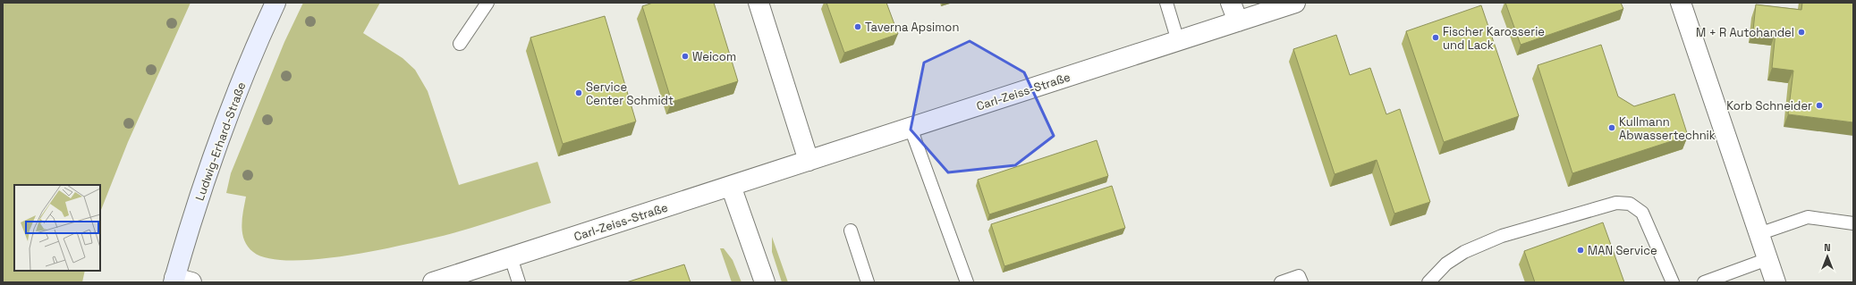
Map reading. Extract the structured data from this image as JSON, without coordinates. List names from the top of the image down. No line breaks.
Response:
{"streets":{"main road":["Ludwig-Erhard-Straße"],"street":["Carl-Zeiss-Straße"]},"places":["Taverna Apsimon","M + R Autohandel","Fischer Karosserie und Lack","Weicom","Service Center Schmidt","Korb Schneider","Kullmann Abwassertechnik","MAN Service"],"north":"top"}
